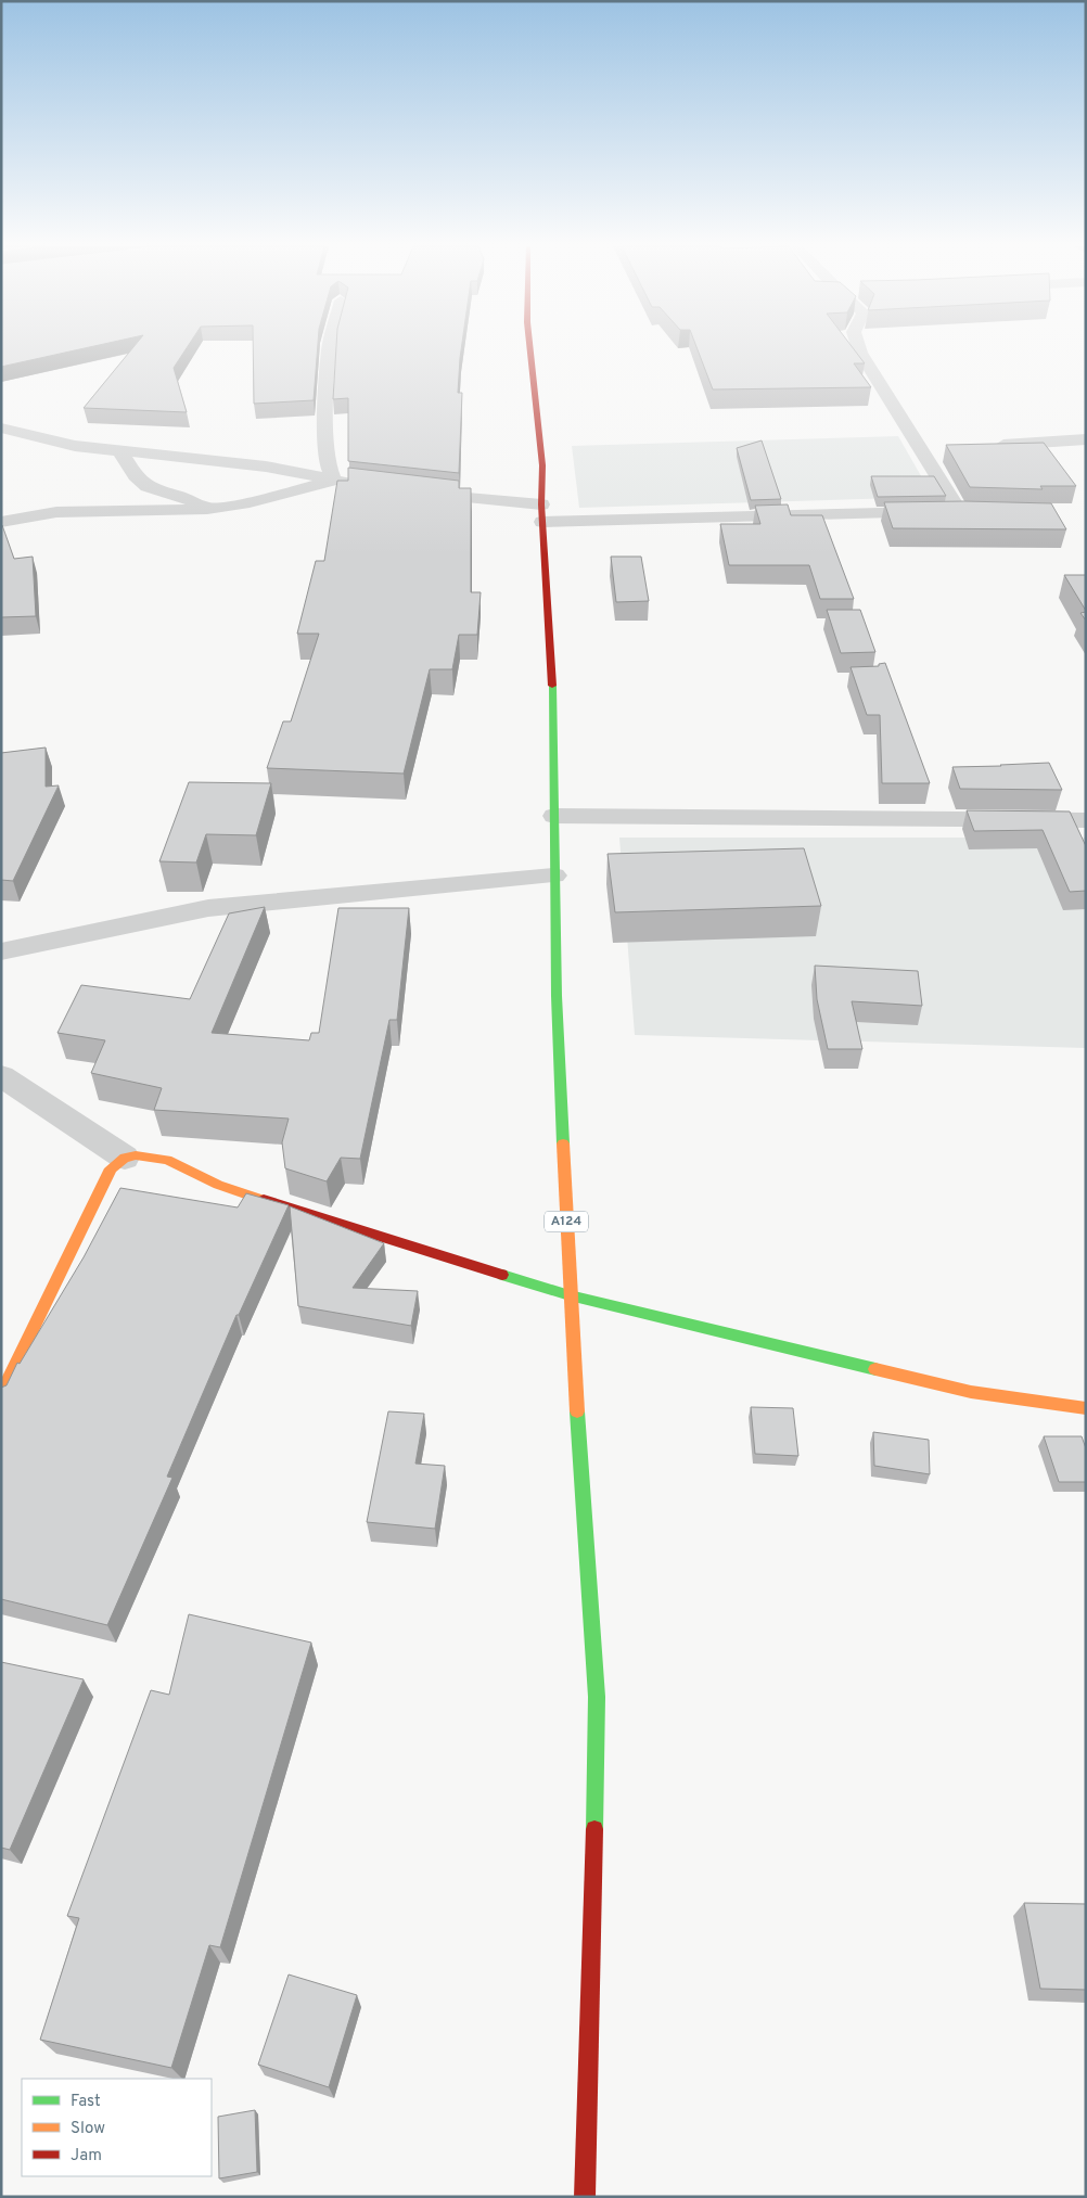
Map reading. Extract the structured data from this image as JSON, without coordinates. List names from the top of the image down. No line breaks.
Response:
{"streets":{"main road":["A124"]},"legend":["Fast","Slow","Jam"]}
